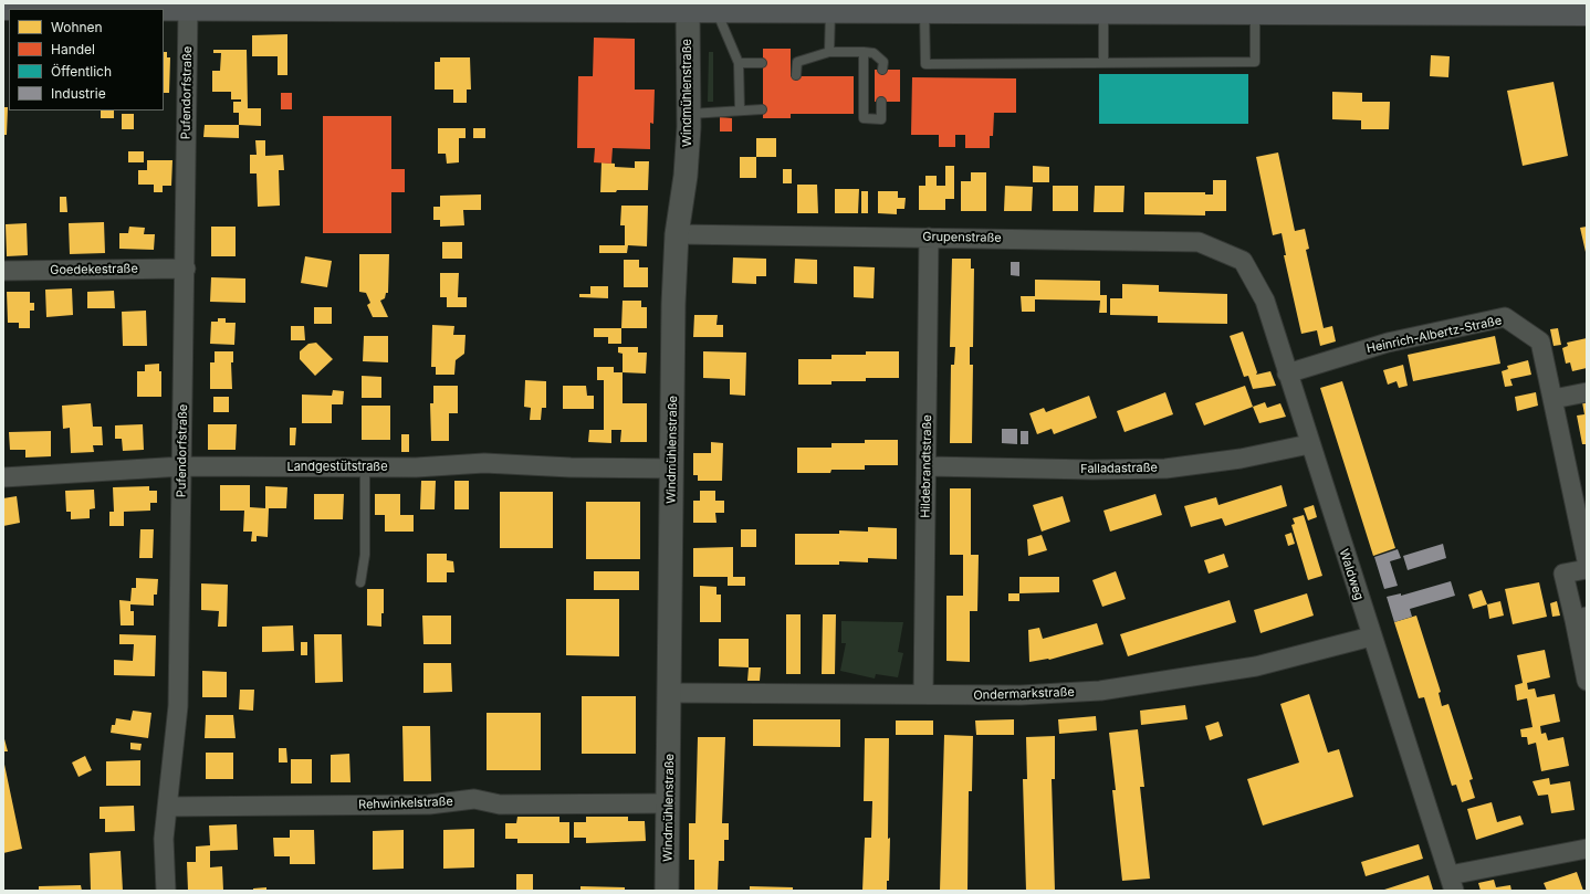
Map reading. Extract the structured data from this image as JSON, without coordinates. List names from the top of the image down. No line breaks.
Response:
{"streets":{"street":["Pufendorfstraße","Windmühlenstraße","Grupenstraße","Goedekestraße","Heinrich-Albertz-Straße","Hildebrandtstraße","Landgestütstraße","Falladastraße","Waldweg","Ondermarkstraße","Rehwinkelstraße"]},"crossings":[["Pufendorfstraße","Goedekestraße"],["Pufendorfstraße","Landgestütstraße"],["Pufendorfstraße","Rehwinkelstraße"],["Windmühlenstraße","Grupenstraße"],["Windmühlenstraße","Landgestütstraße"],["Windmühlenstraße","Ondermarkstraße"],["Windmühlenstraße","Rehwinkelstraße"],["Grupenstraße","Hildebrandtstraße"],["Grupenstraße","Waldweg"],["Heinrich-Albertz-Straße","Waldweg"],["Hildebrandtstraße","Falladastraße"],["Hildebrandtstraße","Ondermarkstraße"],["Falladastraße","Waldweg"],["Waldweg","Ondermarkstraße"]],"legend":["Wohnen","Handel","Öffentlich","Industrie"]}
